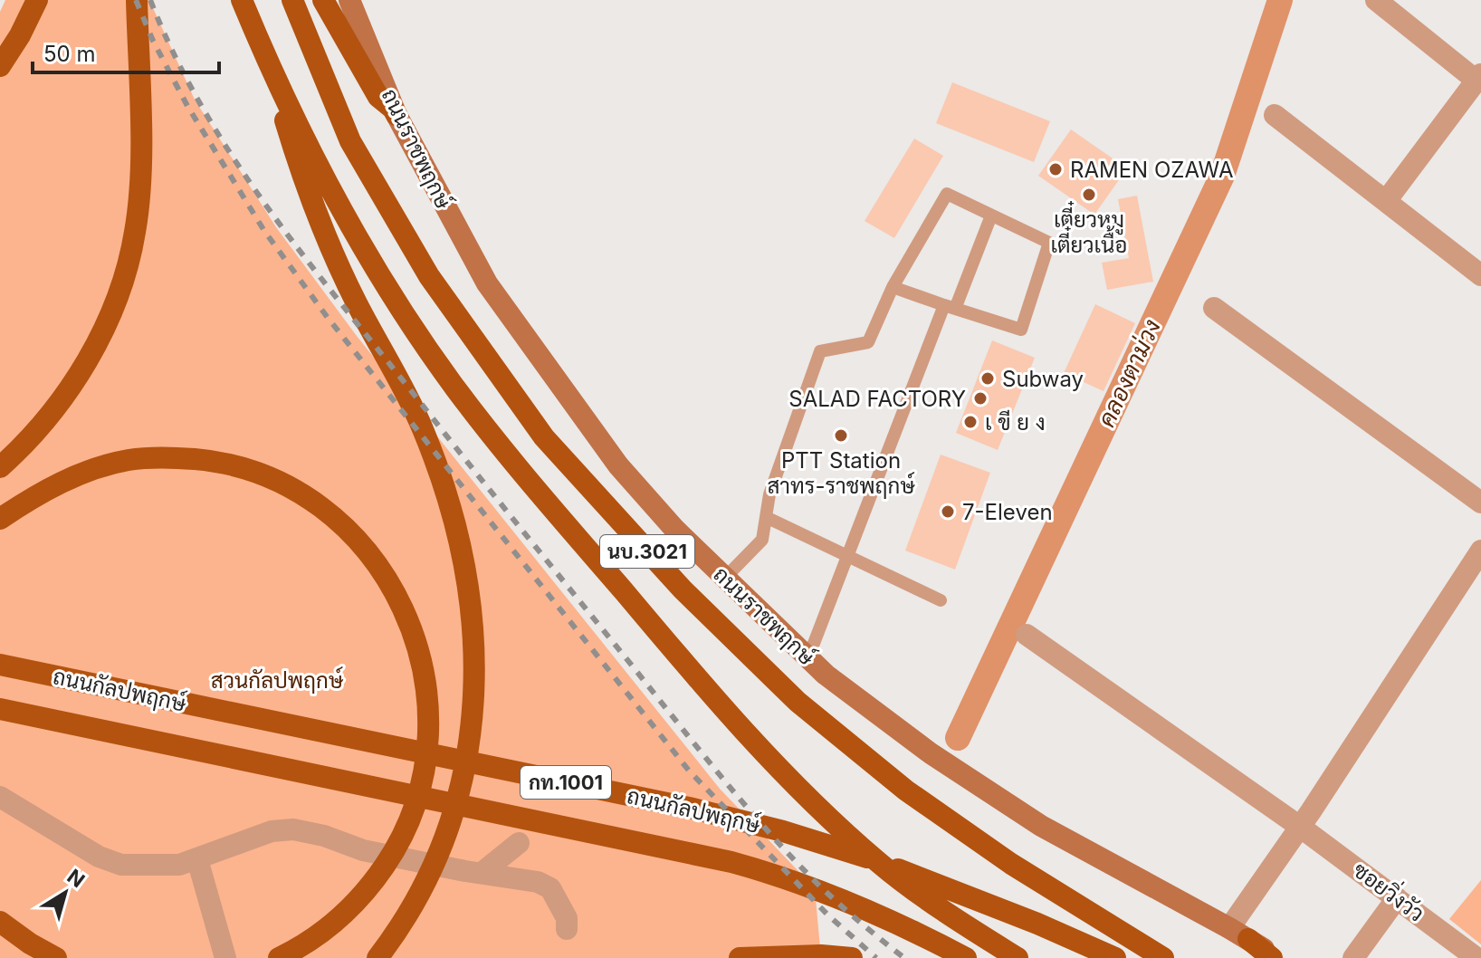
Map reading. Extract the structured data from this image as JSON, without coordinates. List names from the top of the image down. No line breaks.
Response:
{"streets":{"main road":["ถนนราชพฤกษ์","นบ.3021","ถนนกัลปพฤกษ์","กท.1001"],"street":["ซอยวิ่งวัว"]},"water":["คลองตาม่วง"],"parks":["สวนกัลปพฤกษ์"],"places":["RAMEN OZAWA","เตี๋ยวหมู เตี๋ยวเนื้อ","Subway","SALAD FACTORY","เ ขี ย ง","PTT Station สาทร-ราชพฤกษ์","7-Eleven"],"scale_bar":"50 m","north":"top right"}
